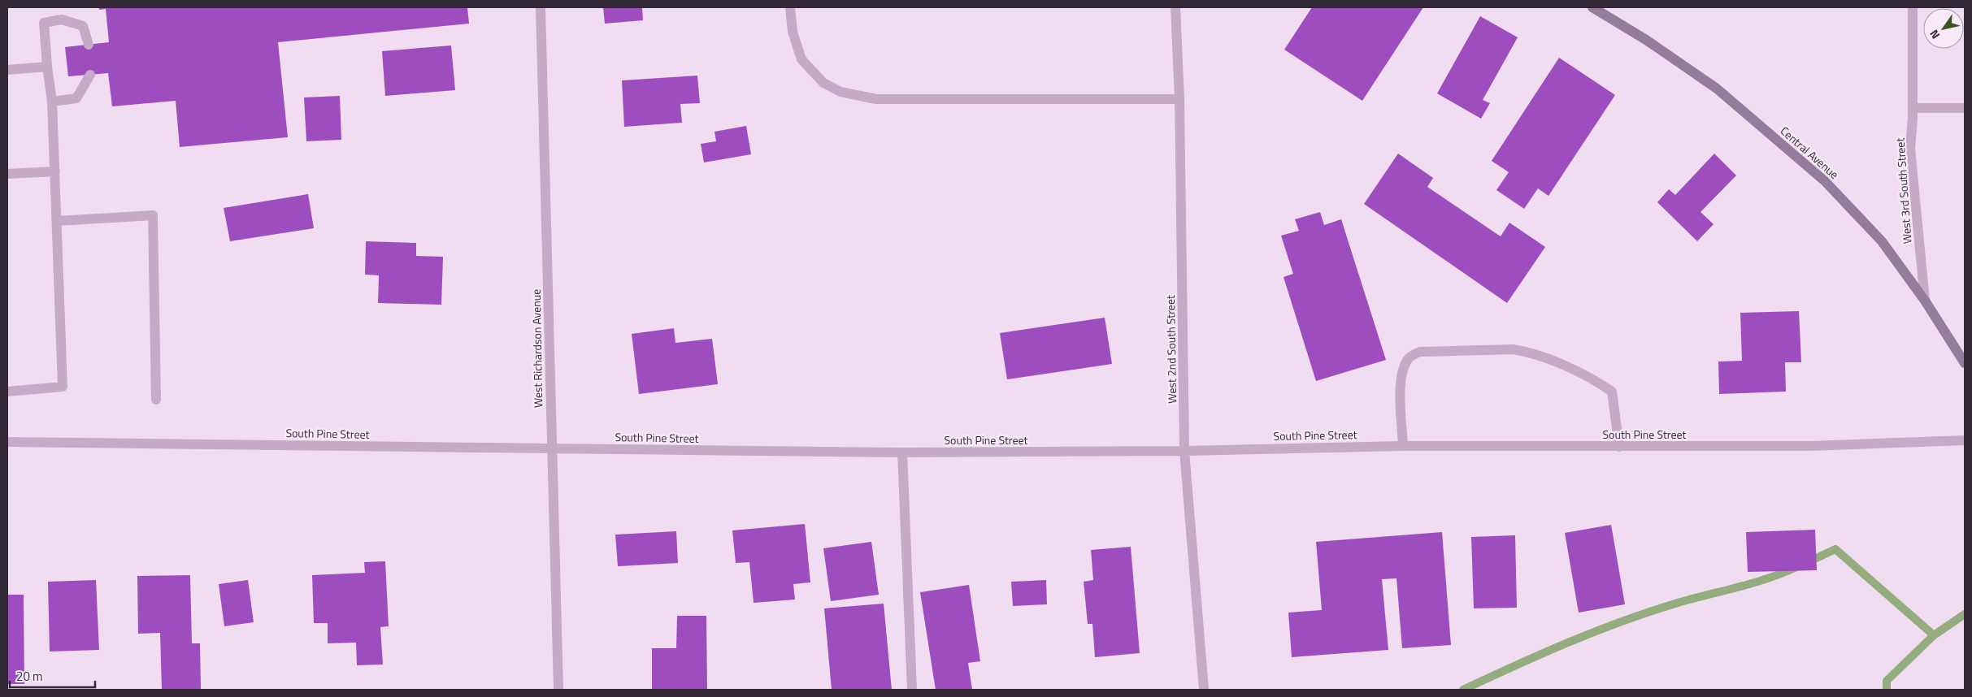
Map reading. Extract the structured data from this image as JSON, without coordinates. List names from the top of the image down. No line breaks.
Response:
{"streets":{"street":["Central Avenue","West 3rd South Street","West Richardson Avenue","West 2nd South Street","South Pine Street"]},"crossings":[["Central Avenue","West 3rd South Street"],["West Richardson Avenue","South Pine Street"],["West 2nd South Street","South Pine Street"]],"scale_bar":"20 m","north":"bottom left"}
